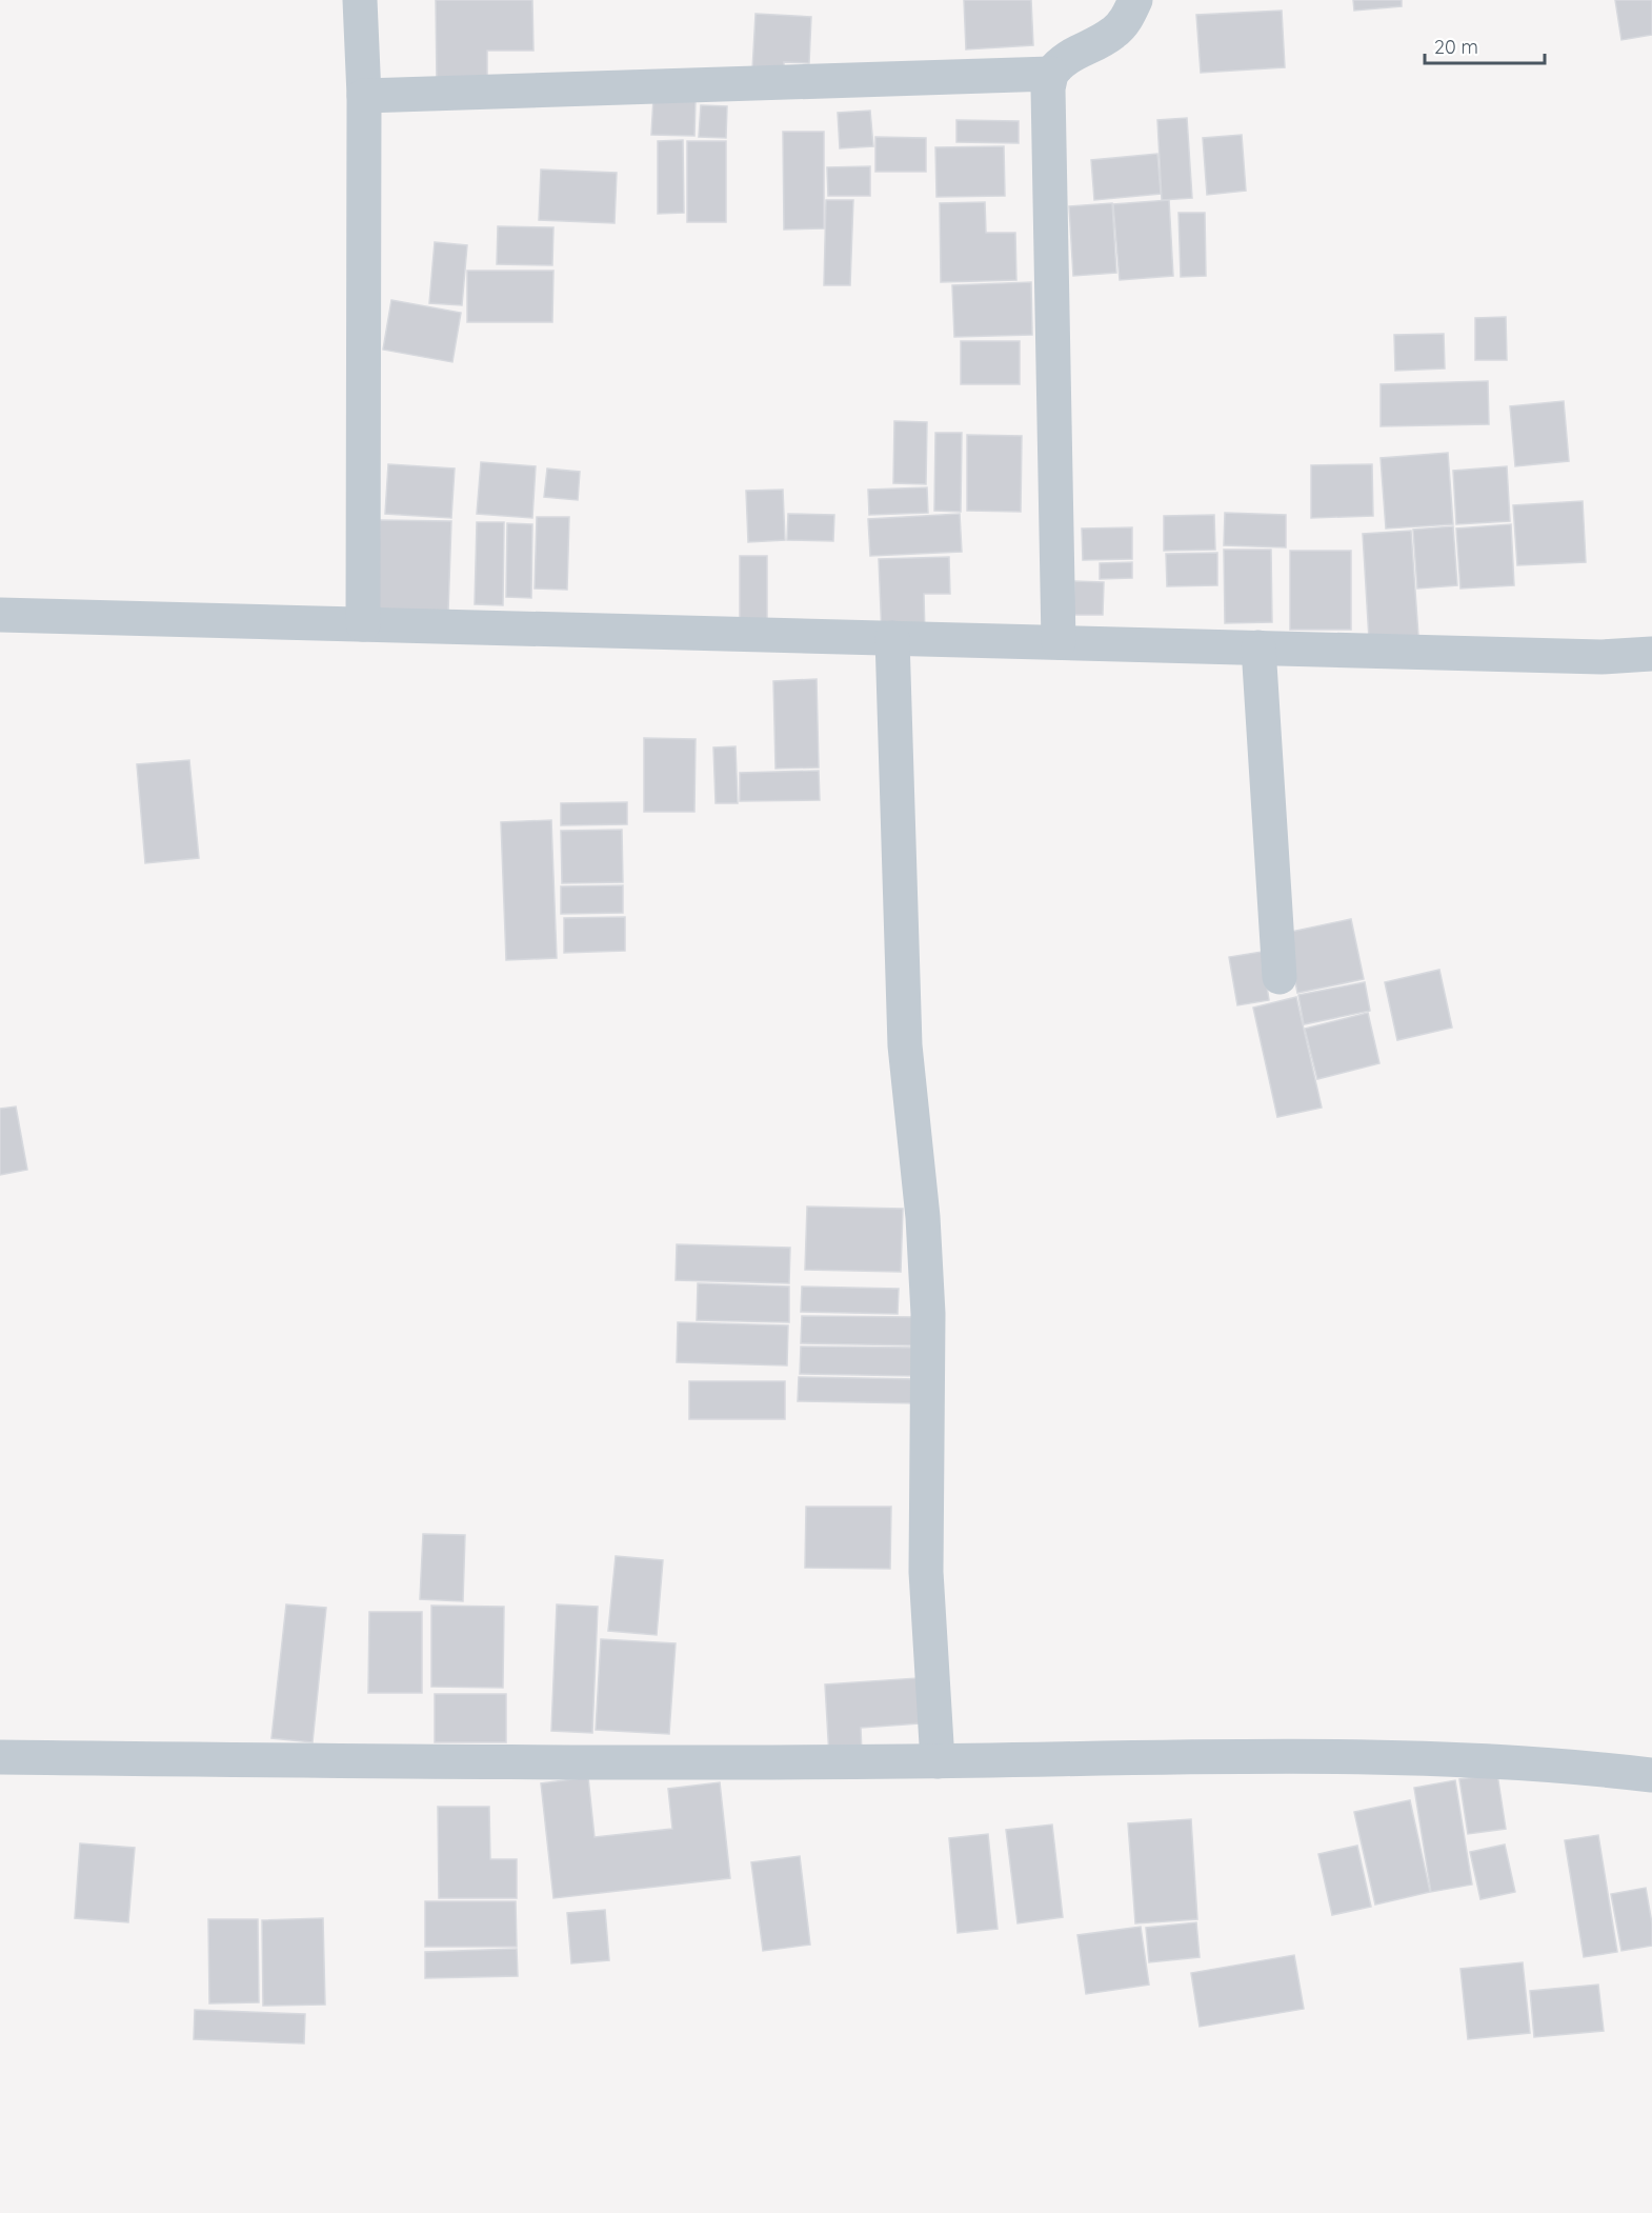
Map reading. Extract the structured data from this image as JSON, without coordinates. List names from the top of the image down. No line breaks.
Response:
{"scale_bar":"20 m"}
